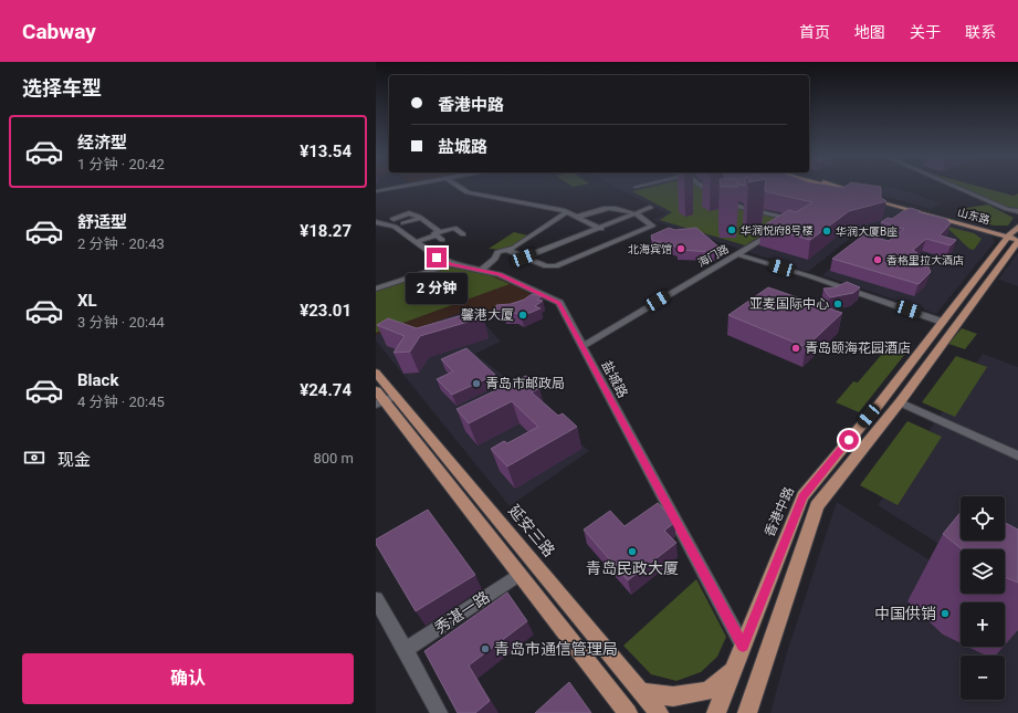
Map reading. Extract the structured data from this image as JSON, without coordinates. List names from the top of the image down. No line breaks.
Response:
{"streets":{"main road":["山东路","香港中路","延安三路"],"street":["海门路","盐城路","秀湛一路"]},"crossings":[["山东路","香港中路"],["海门路","盐城路"],["海门路","香港中路"],["盐城路","香港中路"],["延安三路","秀湛一路"]],"places":["华润悦府8号楼","华润大厦B座","北海宾馆","香格里拉大酒店","亚麦国际中心","馨港大厦","青岛颐海花园酒店","青岛市邮政局","青岛民政大厦","中国供销","青岛市通信管理局"],"page":{"header":"Cabway","nav":["首页","地图","关于","联系"],"heading":"选择车型","banner":["香港中路","盐城路"],"list":[{"name":"经济型","note":"1 分钟 · 20:42","value":"¥13.54"},{"name":"舒适型","note":"2 分钟 · 20:43","value":"¥18.27"},{"name":"XL","note":"3 分钟 · 20:44","value":"¥23.01"},{"name":"Black","note":"4 分钟 · 20:45","value":"¥24.74"}],"bubble":"2 分钟","pay":["现金","800 m"],"map_buttons":["+","−"],"buttons":"确认"}}
